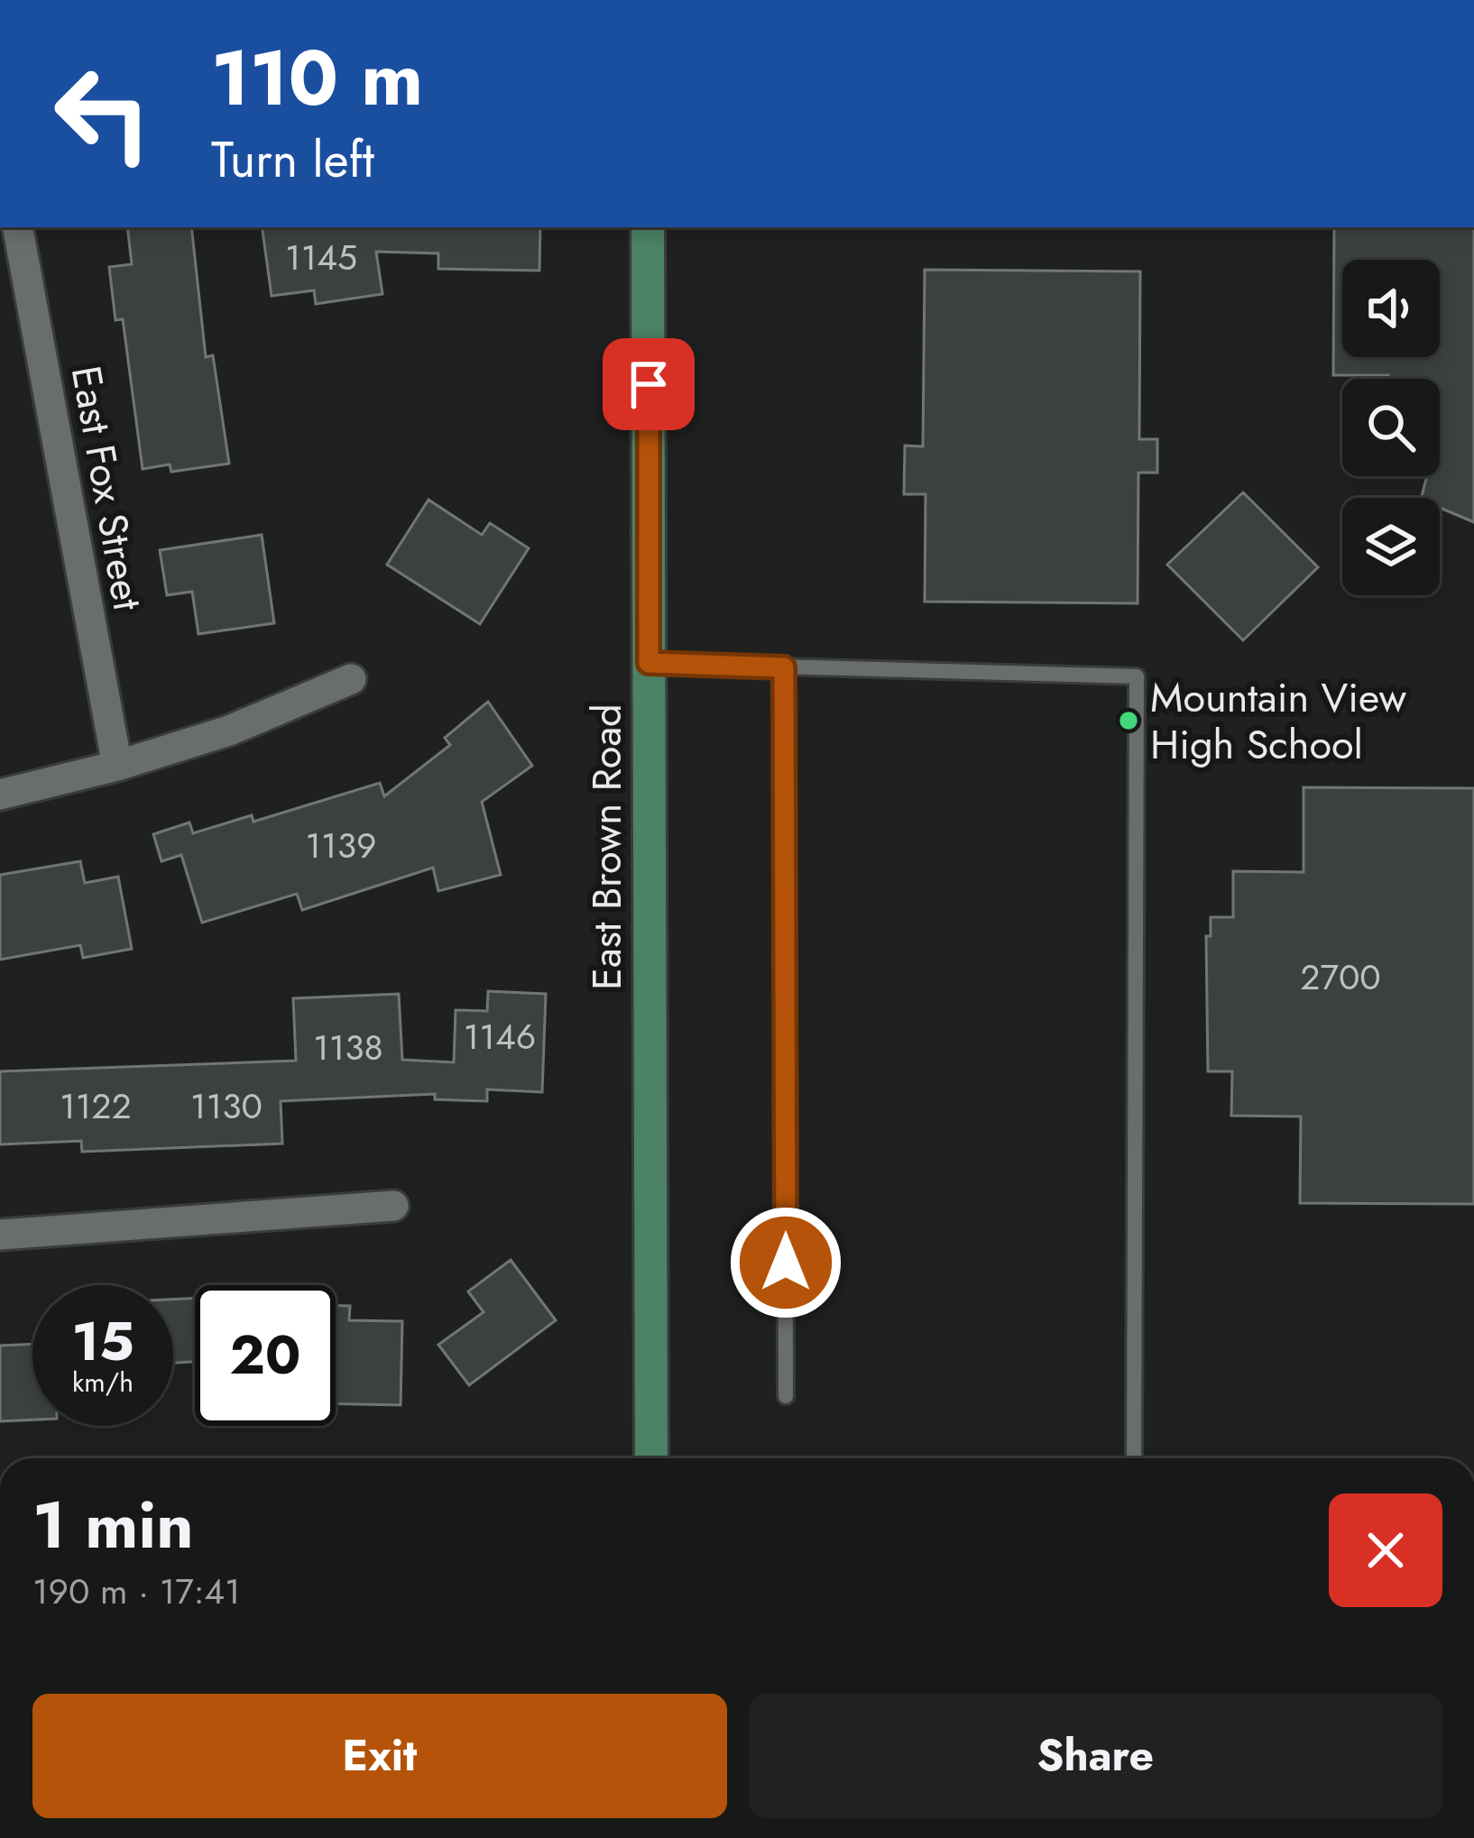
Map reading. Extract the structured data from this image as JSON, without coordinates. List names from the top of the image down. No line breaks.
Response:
{"streets":{"main road":["East Brown Road"],"street":["East Fox Street"]},"places":["Mountain View High School"],"house_numbers":["1145","1139","2700","1146","1138","1122","1130"],"page":{"turn":["110 m","Turn left"],"speed":"15 km/h","limit":"20","heading":["1 min","190 m · 17:41"],"buttons":["Exit","Share"]}}
